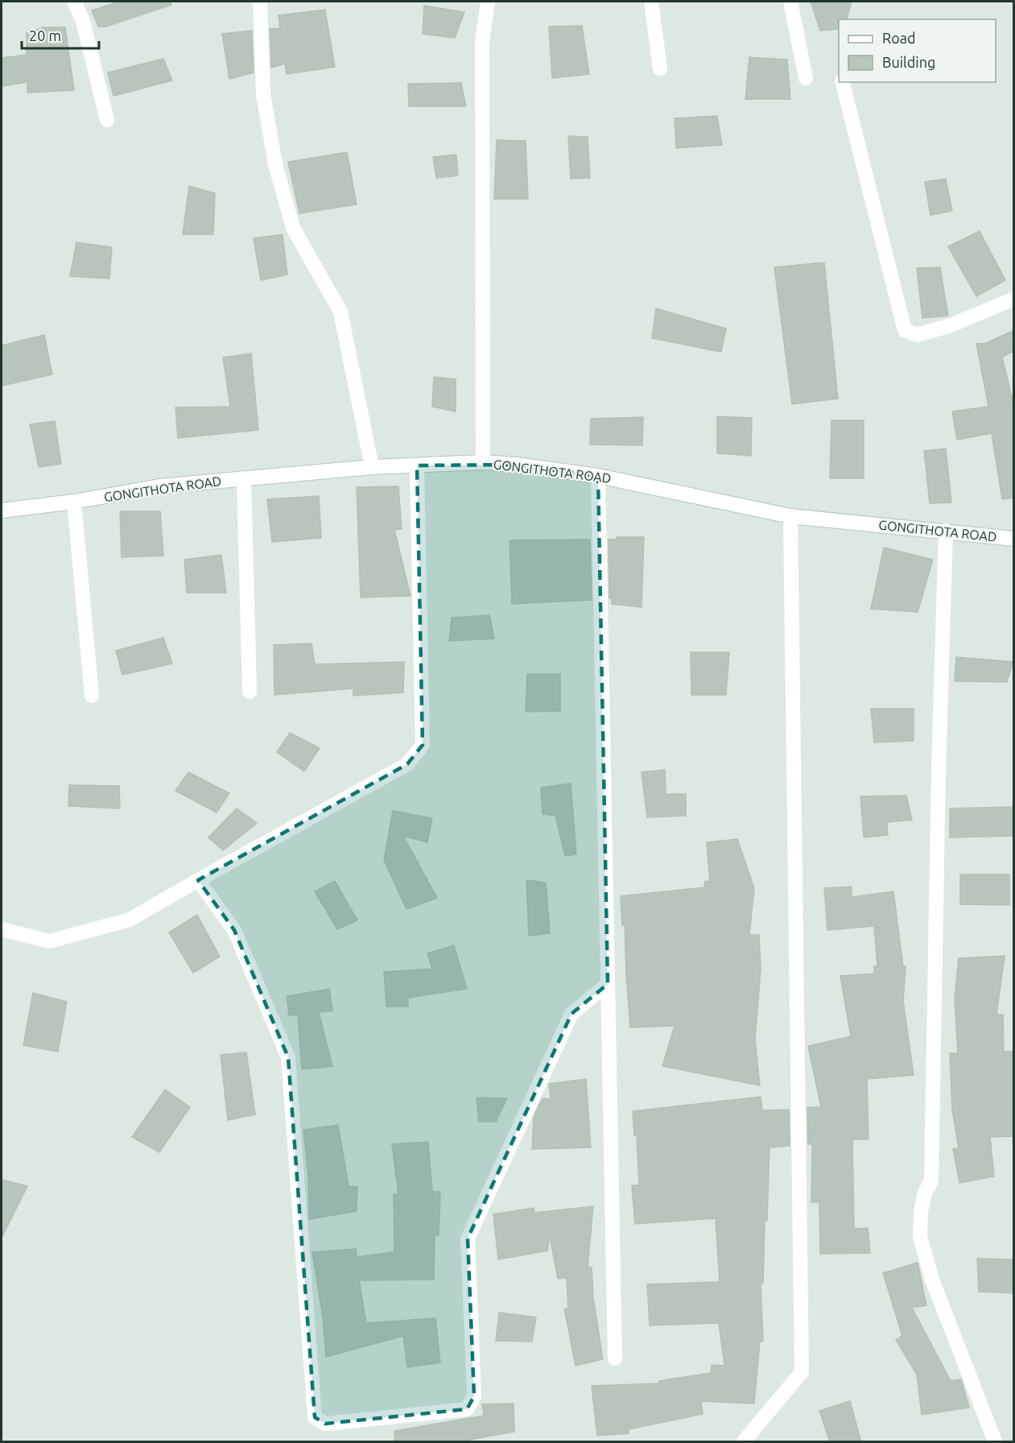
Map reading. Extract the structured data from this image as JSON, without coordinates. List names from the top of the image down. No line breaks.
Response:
{"streets":{"street":["GONGITHOTA ROAD"]},"legend":["Road","Building"],"scale_bar":"20 m"}
